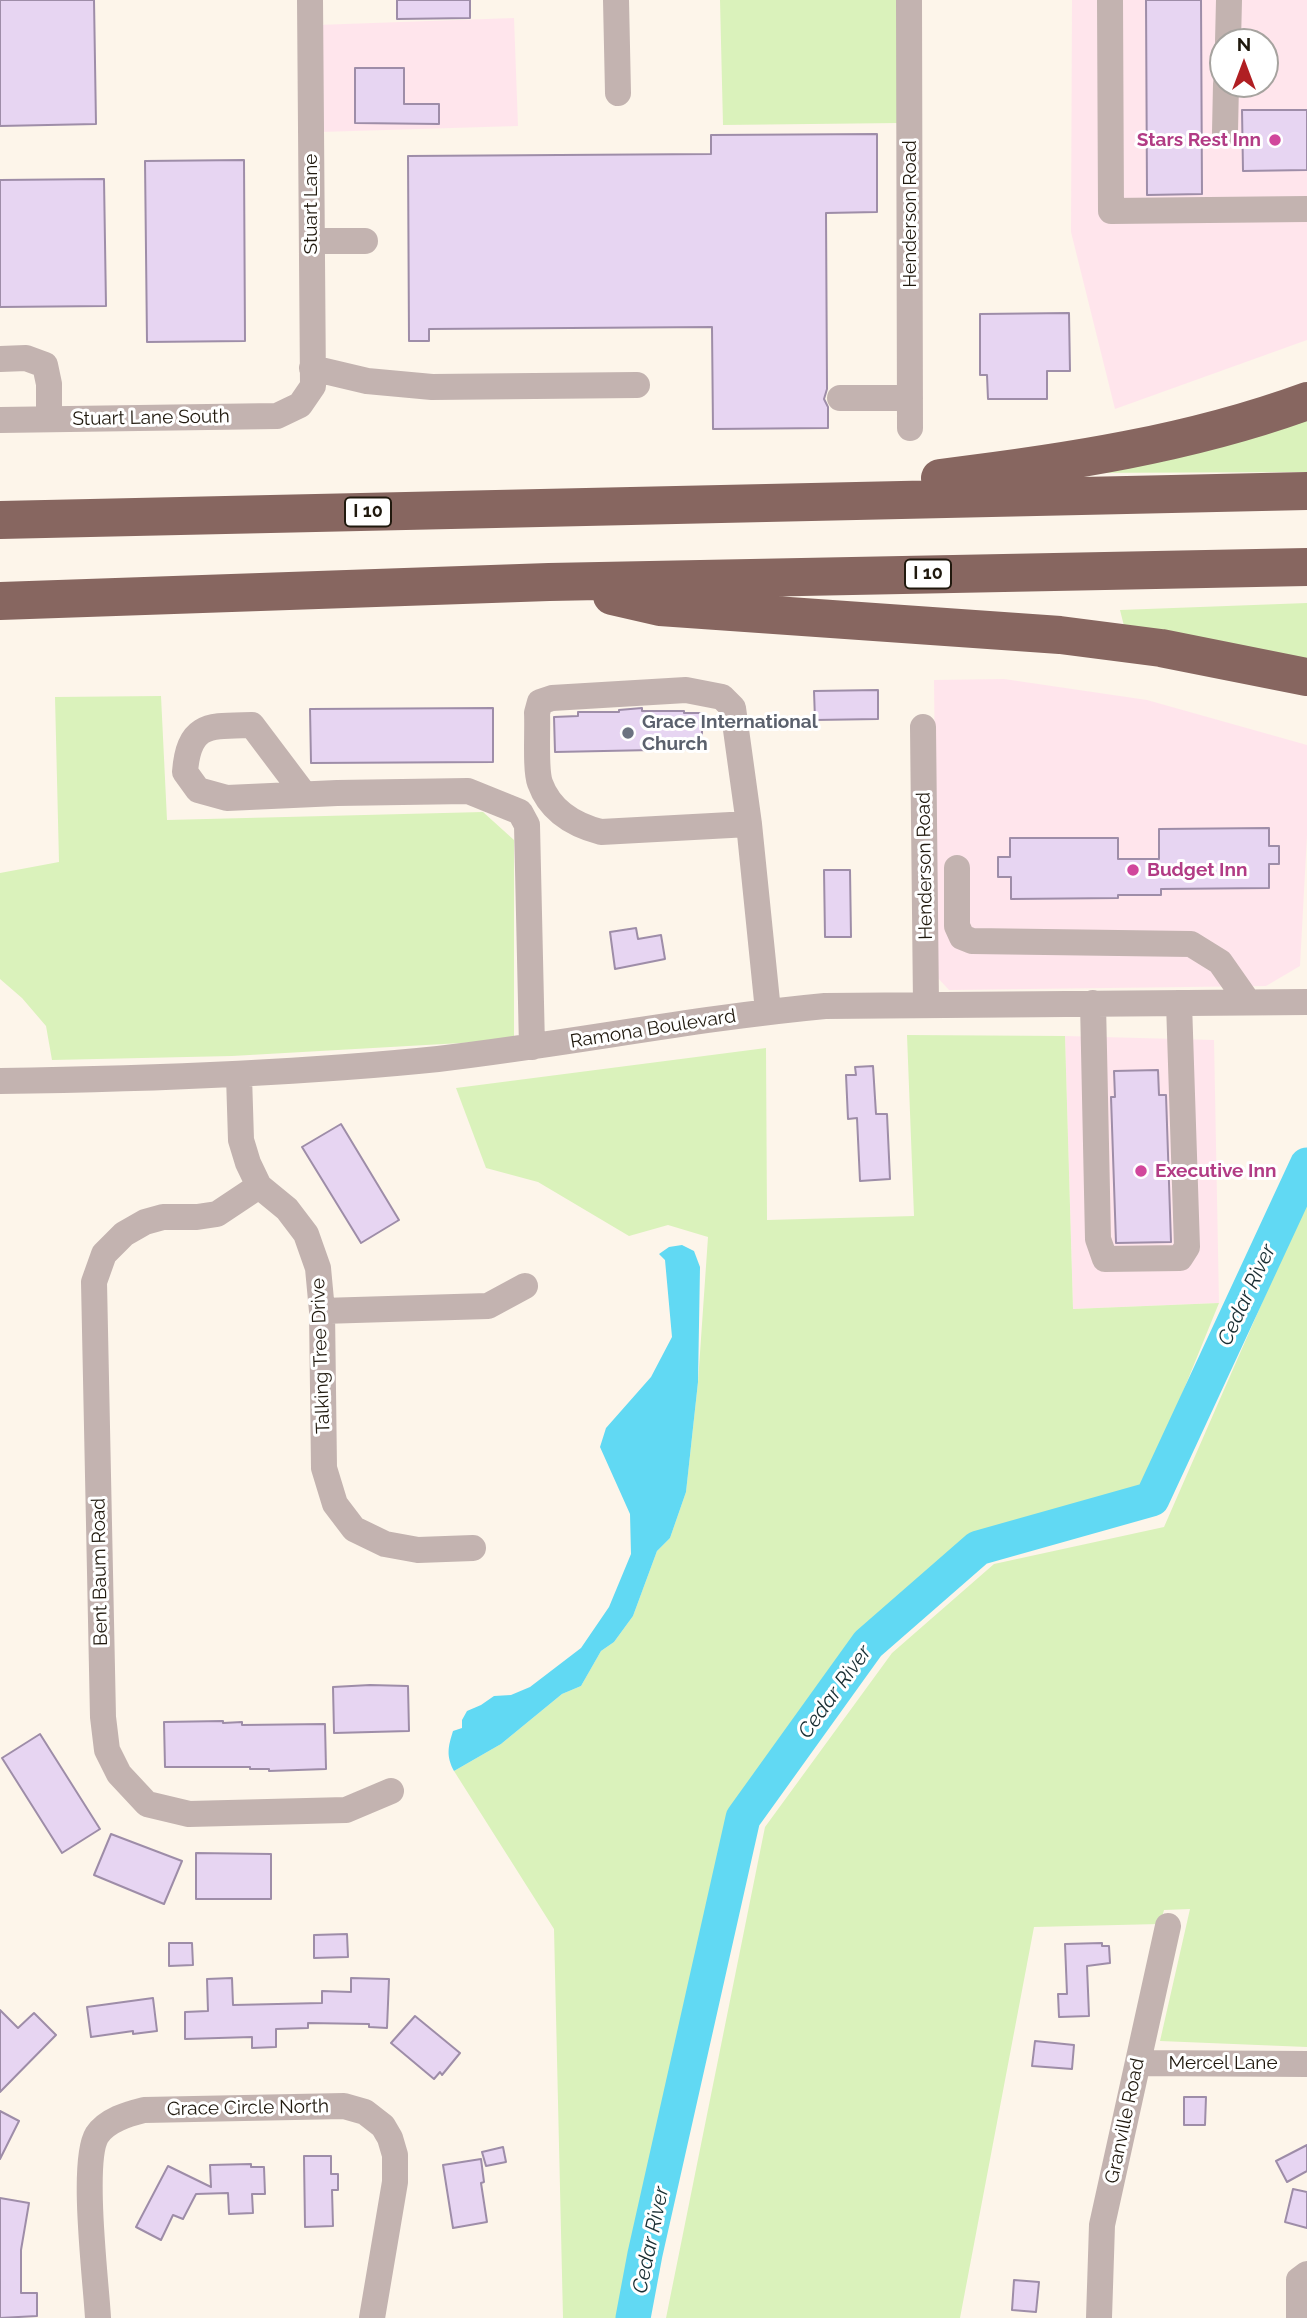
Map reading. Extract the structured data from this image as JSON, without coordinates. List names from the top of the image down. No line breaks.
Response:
{"streets":{"highway":["I 10"],"street":["Stuart Lane","Henderson Road","Stuart Lane South","Ramona Boulevard","Talking Tree Drive","Bent Baum Road","Mercel Lane","Grace Circle North","Granville Road"]},"crossings":[["Stuart Lane","Stuart Lane South"],["Henderson Road","Ramona Boulevard"],["Ramona Boulevard","Talking Tree Drive"],["Talking Tree Drive","Bent Baum Road"],["Mercel Lane","Granville Road"]],"water":["Cedar River"],"places":["Stars Rest Inn","Grace International Church","Budget Inn","Executive Inn"],"north":"top"}
